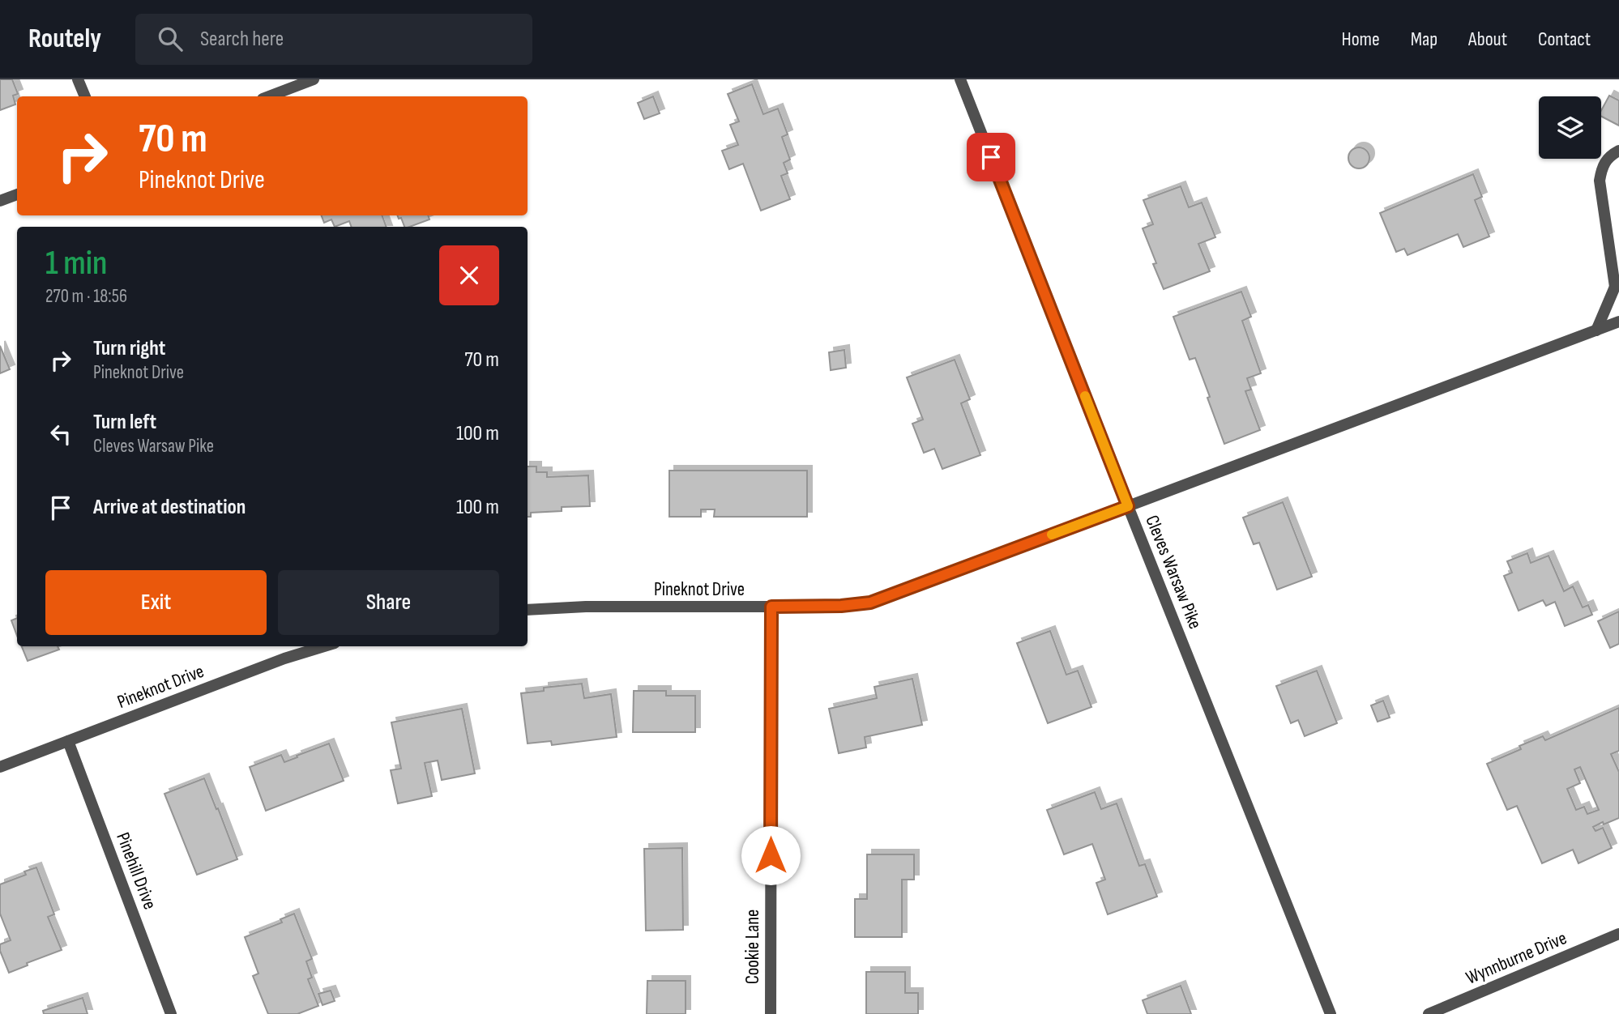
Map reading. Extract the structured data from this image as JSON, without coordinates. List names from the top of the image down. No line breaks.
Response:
{"streets":{"street":["Cleves Warsaw Pike","Pineknot Drive","Pinehill Drive","Cookie Lane","Wynnburne Drive"]},"crossings":[["Cleves Warsaw Pike","Pineknot Drive"],["Pineknot Drive","Pinehill Drive"],["Pineknot Drive","Cookie Lane"]],"page":{"header":"Routely","search":"Search here","nav":["Home","Map","About","Contact"],"turn":["70 m","Pineknot Drive"],"heading":["1 min","270 m · 18:56"],"list":[{"name":"Turn right","note":"Pineknot Drive","value":"70 m"},{"name":"Turn left","note":"Cleves Warsaw Pike","value":"100 m"},{"name":"Arrive at destination","value":"100 m"}],"buttons":["Exit","Share"]}}
